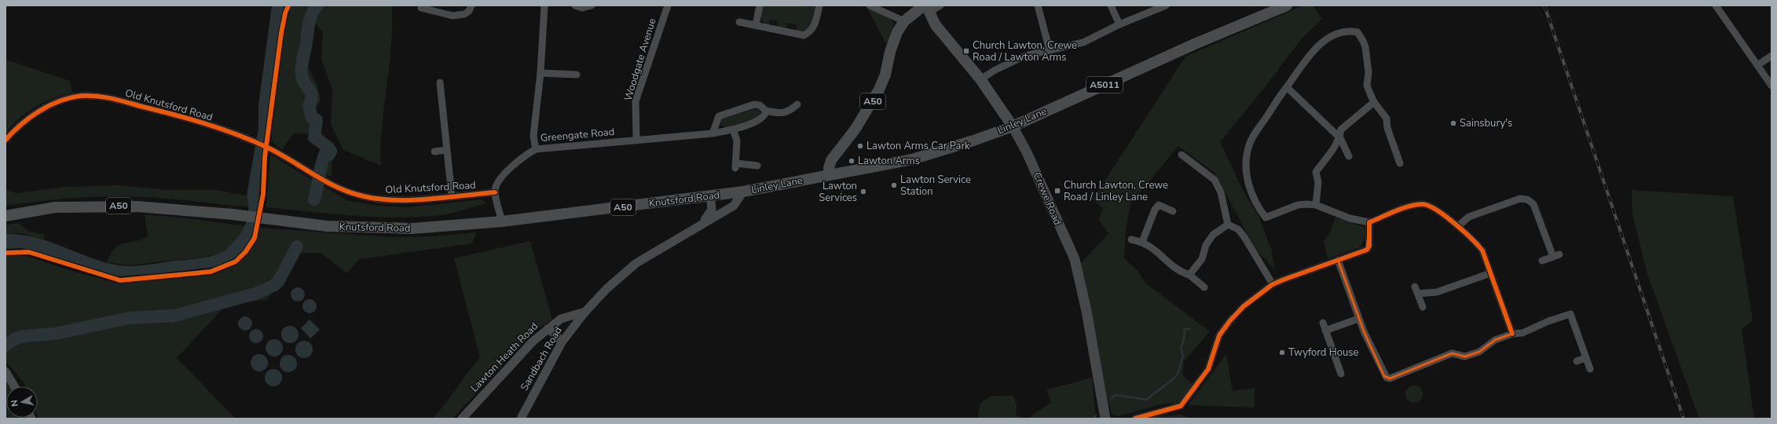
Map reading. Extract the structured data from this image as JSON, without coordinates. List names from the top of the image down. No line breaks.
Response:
{"streets":{"main road":["A5011","A50","Linley Lane","Crewe Road","Knutsford Road"],"street":["Woodgate Avenue","Old Knutsford Road","Greengate Road","Lawton Heath Road","Sandbach Road"]},"crossings":[["Woodgate Avenue","Greengate Road"],["A50","Linley Lane"],["A50","Crewe Road"],["Old Knutsford Road","Greengate Road"],["Linley Lane","Crewe Road"],["Linley Lane","Knutsford Road"],["Linley Lane","Sandbach Road"],["Knutsford Road","Sandbach Road"],["Lawton Heath Road","Sandbach Road"]],"places":{"transit":["Church Lawton, Crewe Road / Lawton Arms","Church Lawton, Crewe Road / Linley Lane"],"other":["Sainsbury's","Lawton Arms Car Park","Lawton Arms","Lawton Service Station","Lawton Services","Twyford House"]},"north":"left"}
